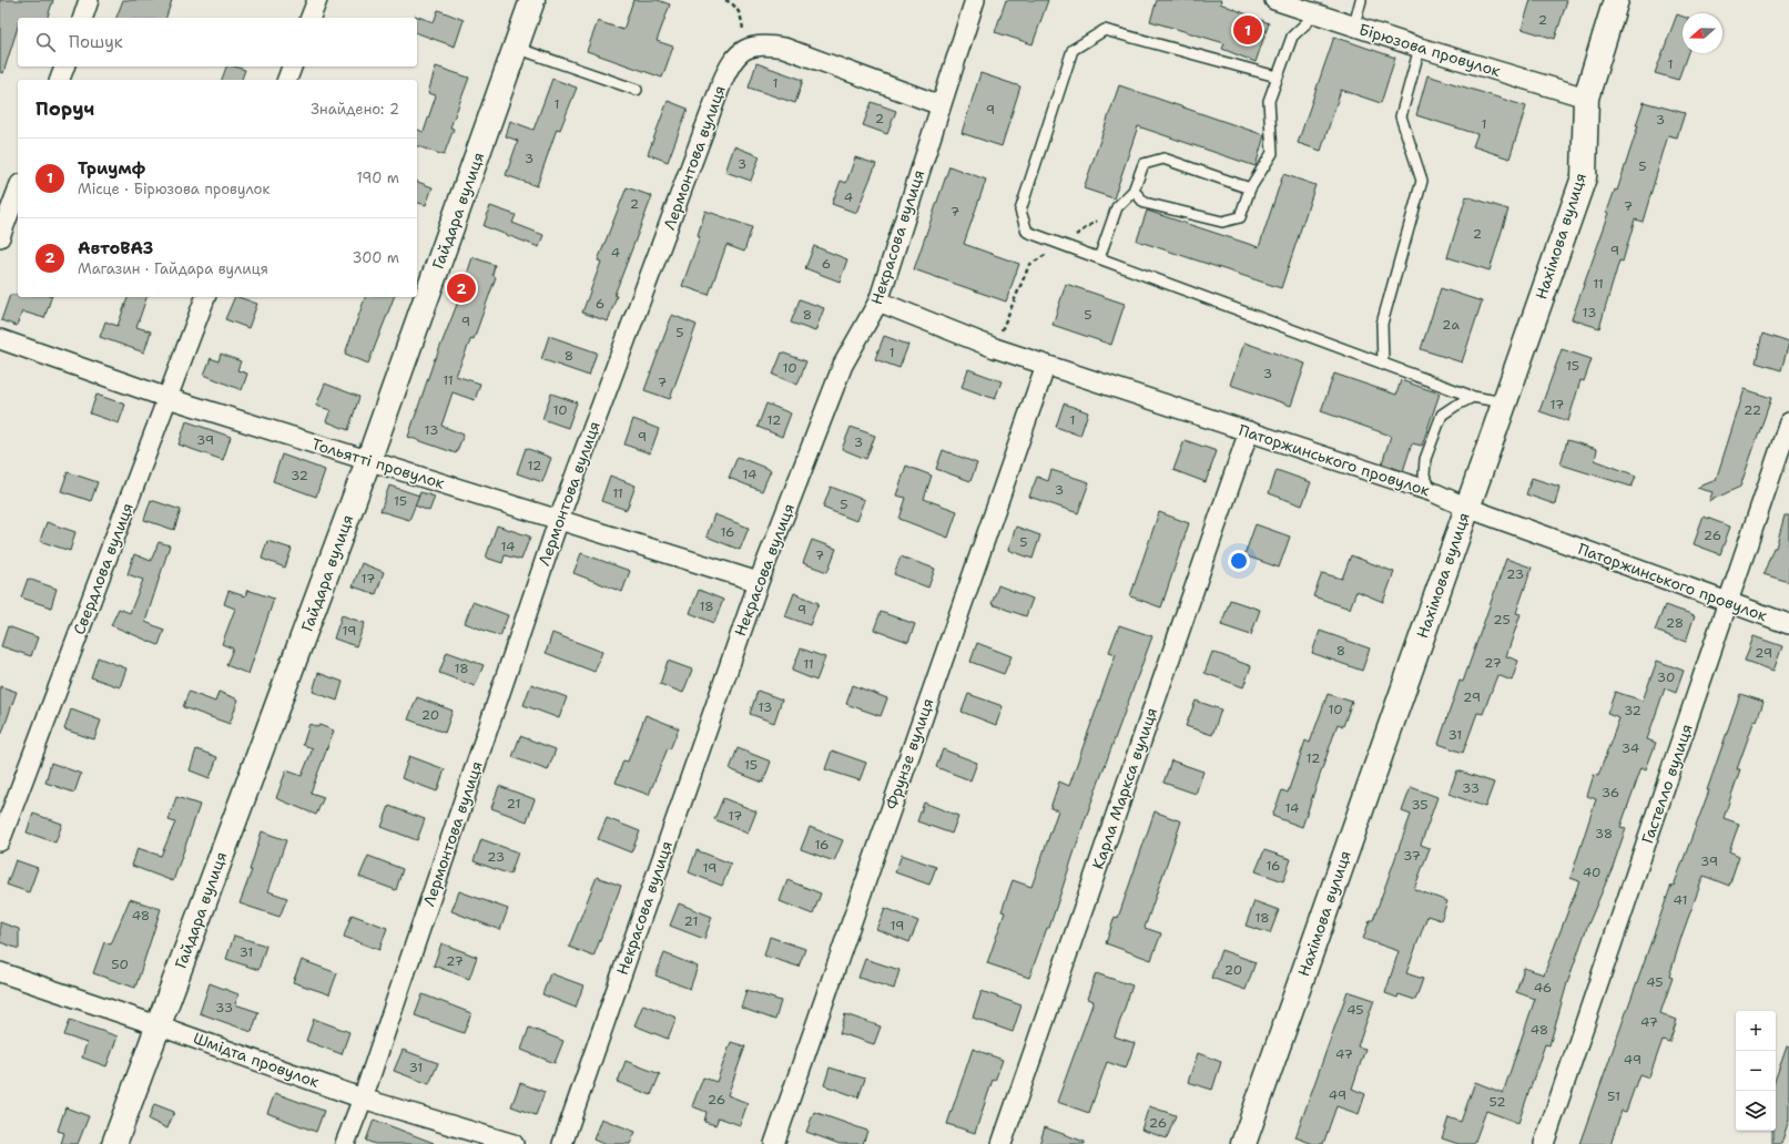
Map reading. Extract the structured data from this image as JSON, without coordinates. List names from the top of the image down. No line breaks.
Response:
{"streets":{"street":["Бірюзова провулок","Лермонтова вулиця","Гайдара вулиця","Нахімова вулиця","Некрасова вулиця","Паторжинського провулок","Тольятті провулок","Свердлова вулиця","Фрунзе вулиця","Гастелло вулиця","Карла Маркса вулиця","Шмідта провулок"]},"crossings":[["Бірюзова провулок","Нахімова вулиця"],["Лермонтова вулиця","Тольятті провулок"],["Лермонтова вулиця","Шмідта провулок"],["Гайдара вулиця","Тольятті провулок"],["Гайдара вулиця","Шмідта провулок"],["Нахімова вулиця","Паторжинського провулок"],["Некрасова вулиця","Паторжинського провулок"],["Некрасова вулиця","Тольятті провулок"],["Паторжинського провулок","Фрунзе вулиця"],["Паторжинського провулок","Гастелло вулиця"],["Паторжинського провулок","Карла Маркса вулиця"],["Тольятті провулок","Свердлова вулиця"]],"house_numbers":["2","1","1","1","9","2","3","1","3","3","5","4","2","7","7","2","9","4","6","11","6","13","8","5","9","2а","5","1","8","15","10","3","11","7","17","10","22","12","1","13","9","39","3","12","14","32","3","11","15","5","16","26","5","14","7","23","17","18","9","25","28","19","8","29","27","11","18","30","29","13","10","32","20","31","34","12","15","33","36","21","35","14","17","38","16","37","23","39","16","19","40","41","48","18","21","19","31","27","50","20","45","46","33","45","47","48","47","49","31","49","51","26","52","26"],"north":"left","page":{"pins":["1","2"],"search":"Пошук","heading":["Поруч","Знайдено: 2"],"list":[{"mark":"1","name":"Триумф","note":"Місце · Бірюзова провулок","value":"190 m"},{"mark":"2","name":"АвтоВАЗ","note":"Магазин · Гайдара вулиця","value":"300 m"}],"map_buttons":["+","−"]}}
